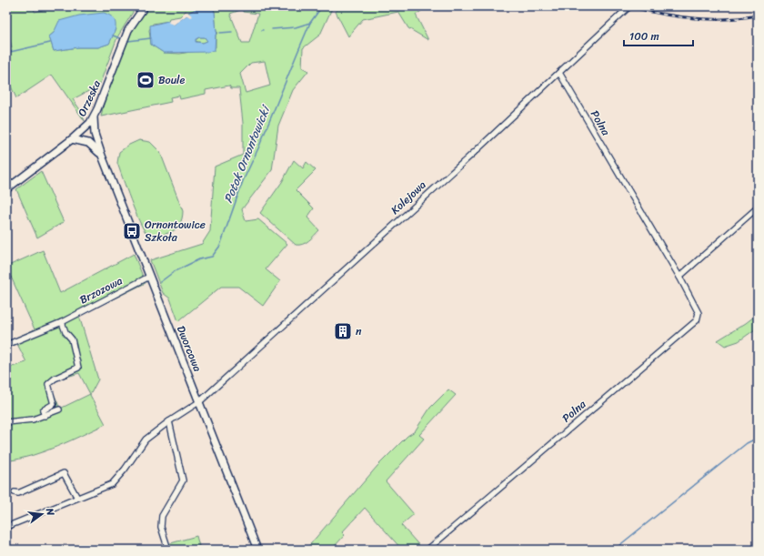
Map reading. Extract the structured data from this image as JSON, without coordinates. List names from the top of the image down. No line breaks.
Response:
{"streets":{"street":["Orzeska","Polna","Kolejowa","Brzozowa","Dworcowa"]},"crossings":[["Orzeska","Dworcowa"],["Polna","Kolejowa"],["Kolejowa","Dworcowa"],["Brzozowa","Dworcowa"]],"water":["Potok Ornontowicki"],"places":{"sports":["Boule"],"bus stop":["Ornontowice Szkoła"],"building":["n"]},"scale_bar":"100 m","north":"right"}
